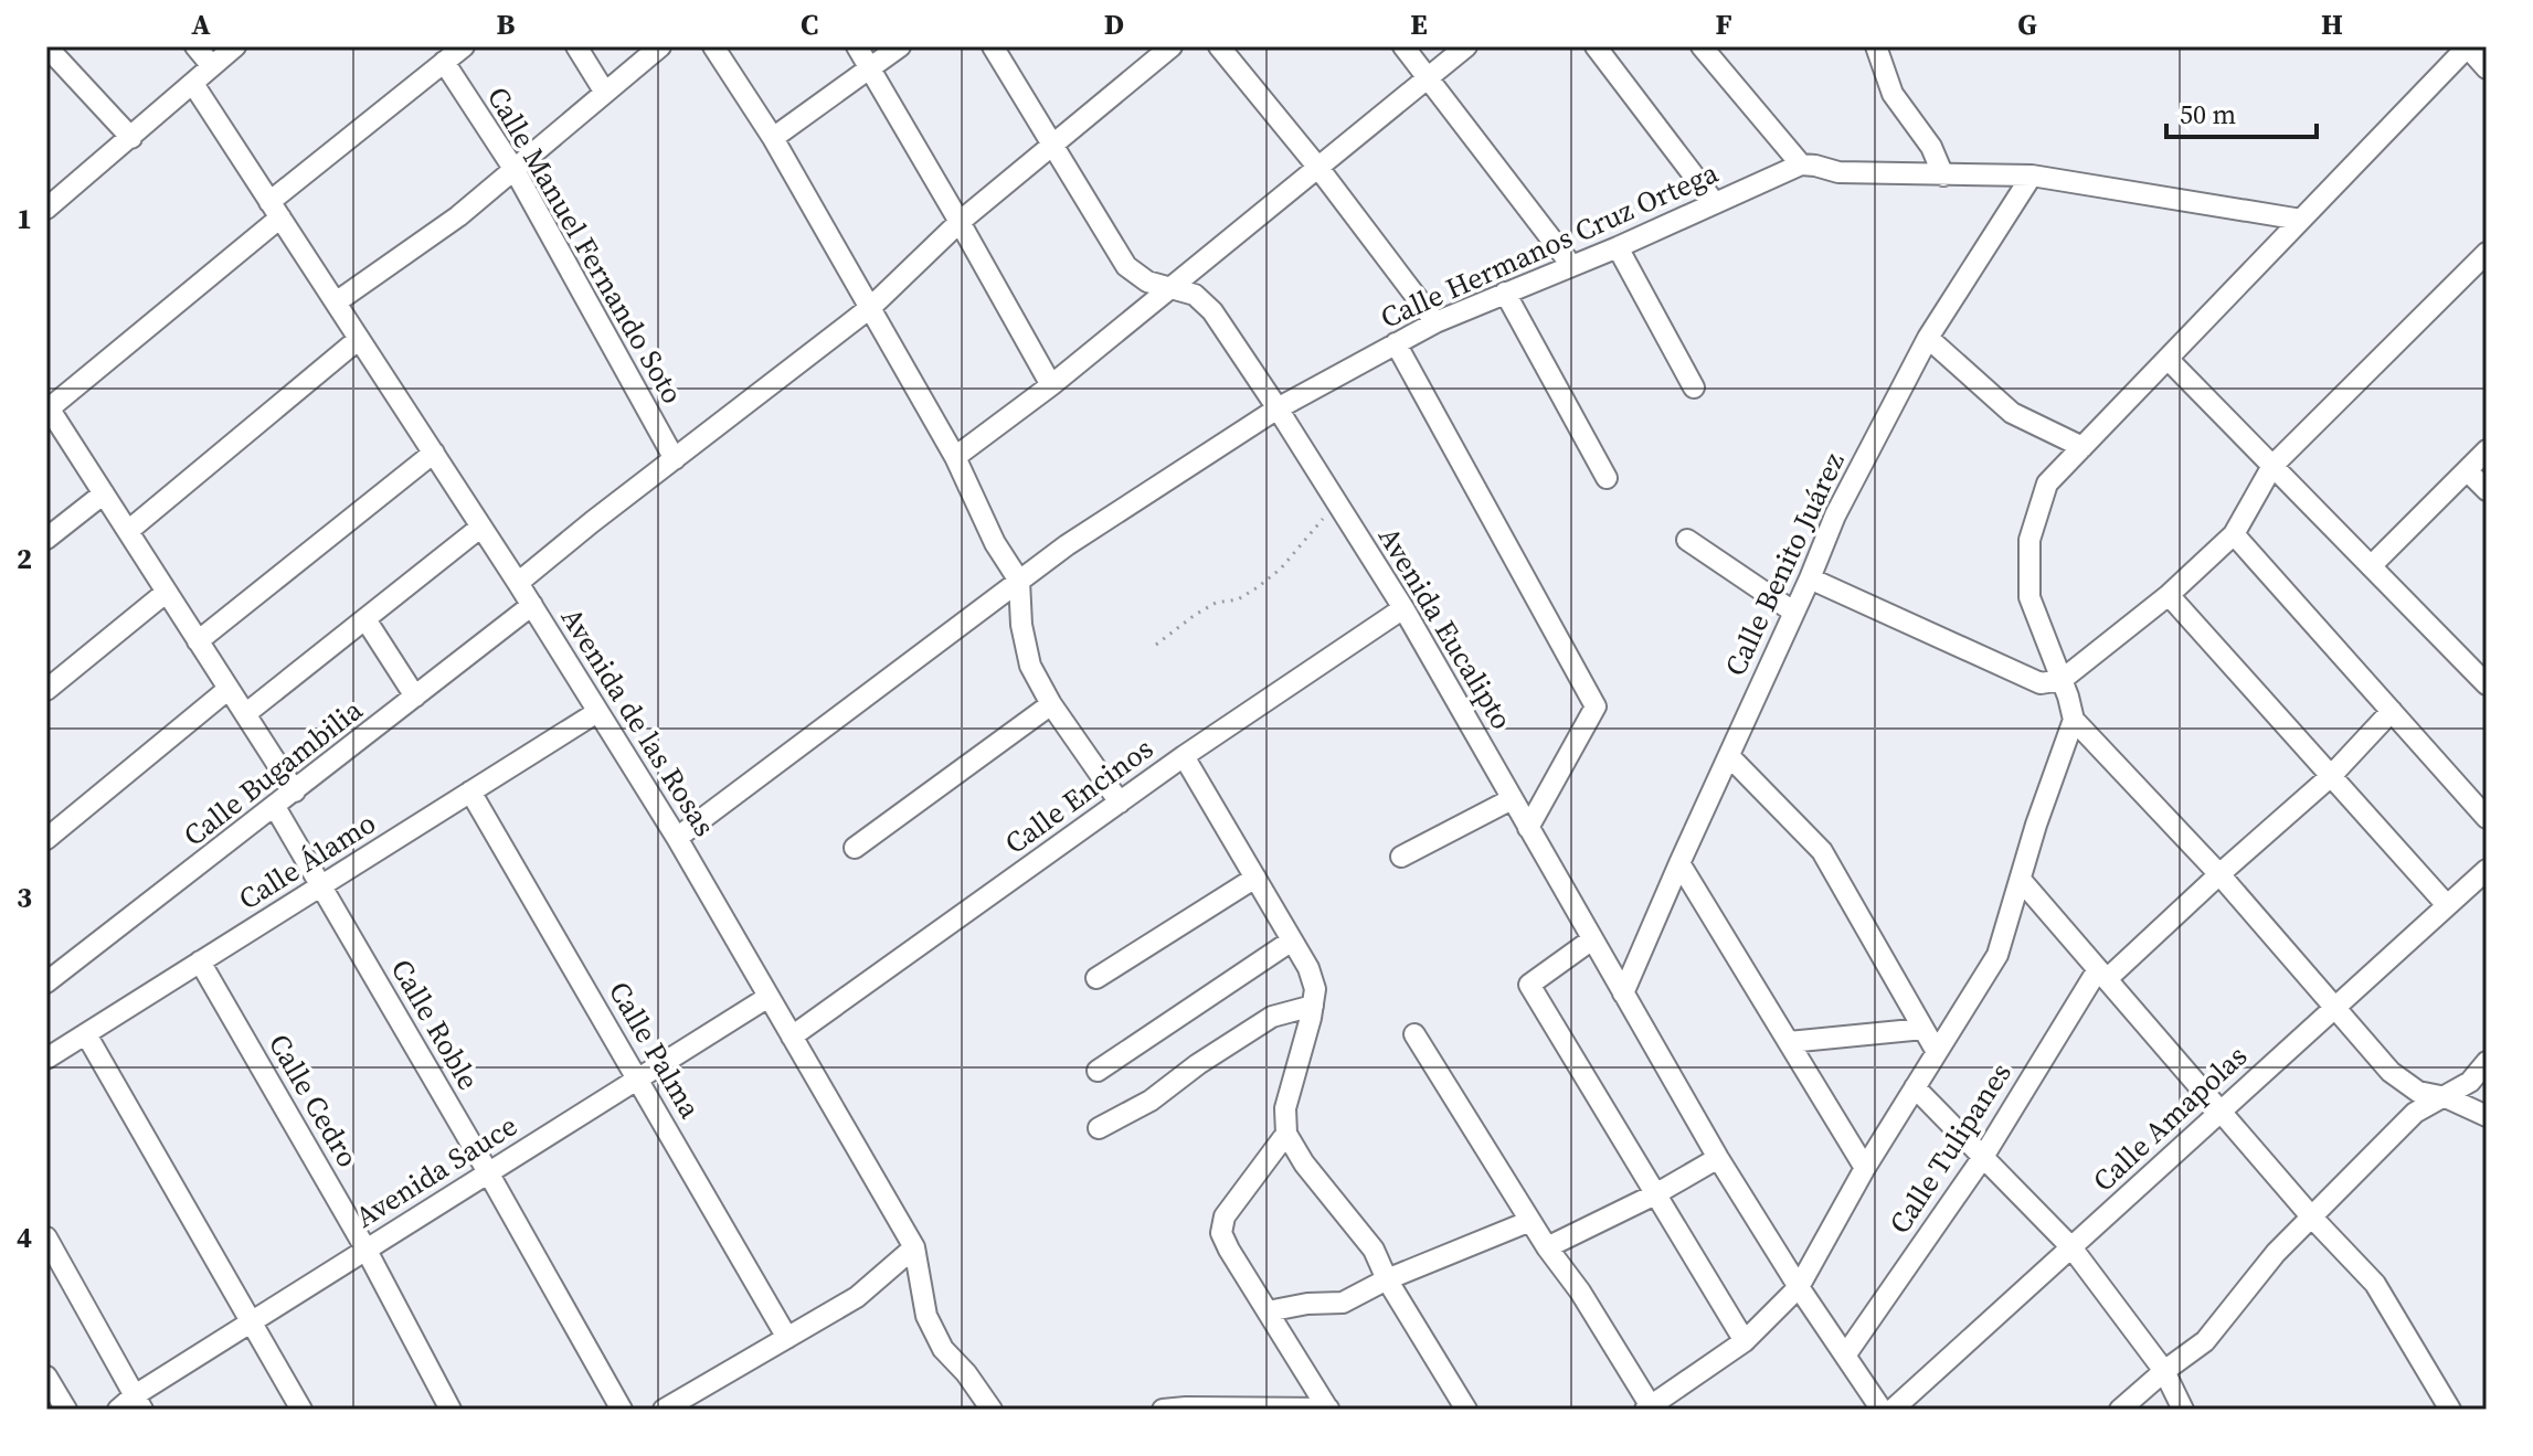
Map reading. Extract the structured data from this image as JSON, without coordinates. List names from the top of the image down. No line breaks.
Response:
{"streets":{"street":["Calle Manuel Fernando Soto","Calle Hermanos Cruz Ortega","Calle Benito Juárez","Avenida Eucalipto","Avenida de las Rosas","Calle Bugambilia","Calle Encinos","Calle Álamo","Calle Roble","Calle Palma","Calle Cedro","Calle Amapolas","Calle Tulipanes","Avenida Sauce"]},"crossings":[["Calle Hermanos Cruz Ortega","Avenida Eucalipto"],["Calle Hermanos Cruz Ortega","Avenida de las Rosas"],["Calle Benito Juárez","Avenida Eucalipto"],["Avenida Eucalipto","Calle Encinos"],["Avenida Eucalipto","Calle Tulipanes"],["Avenida de las Rosas","Calle Bugambilia"],["Avenida de las Rosas","Calle Encinos"],["Avenida de las Rosas","Calle Álamo"],["Avenida de las Rosas","Avenida Sauce"],["Calle Bugambilia","Calle Roble"],["Calle Álamo","Calle Roble"],["Calle Álamo","Calle Palma"],["Calle Álamo","Calle Cedro"],["Calle Roble","Avenida Sauce"],["Calle Palma","Avenida Sauce"],["Calle Cedro","Avenida Sauce"]],"scale_bar":"50 m","grid":{"columns":["A","B","C","D","E","F","G","H"],"rows":["1","2","3","4"]}}
